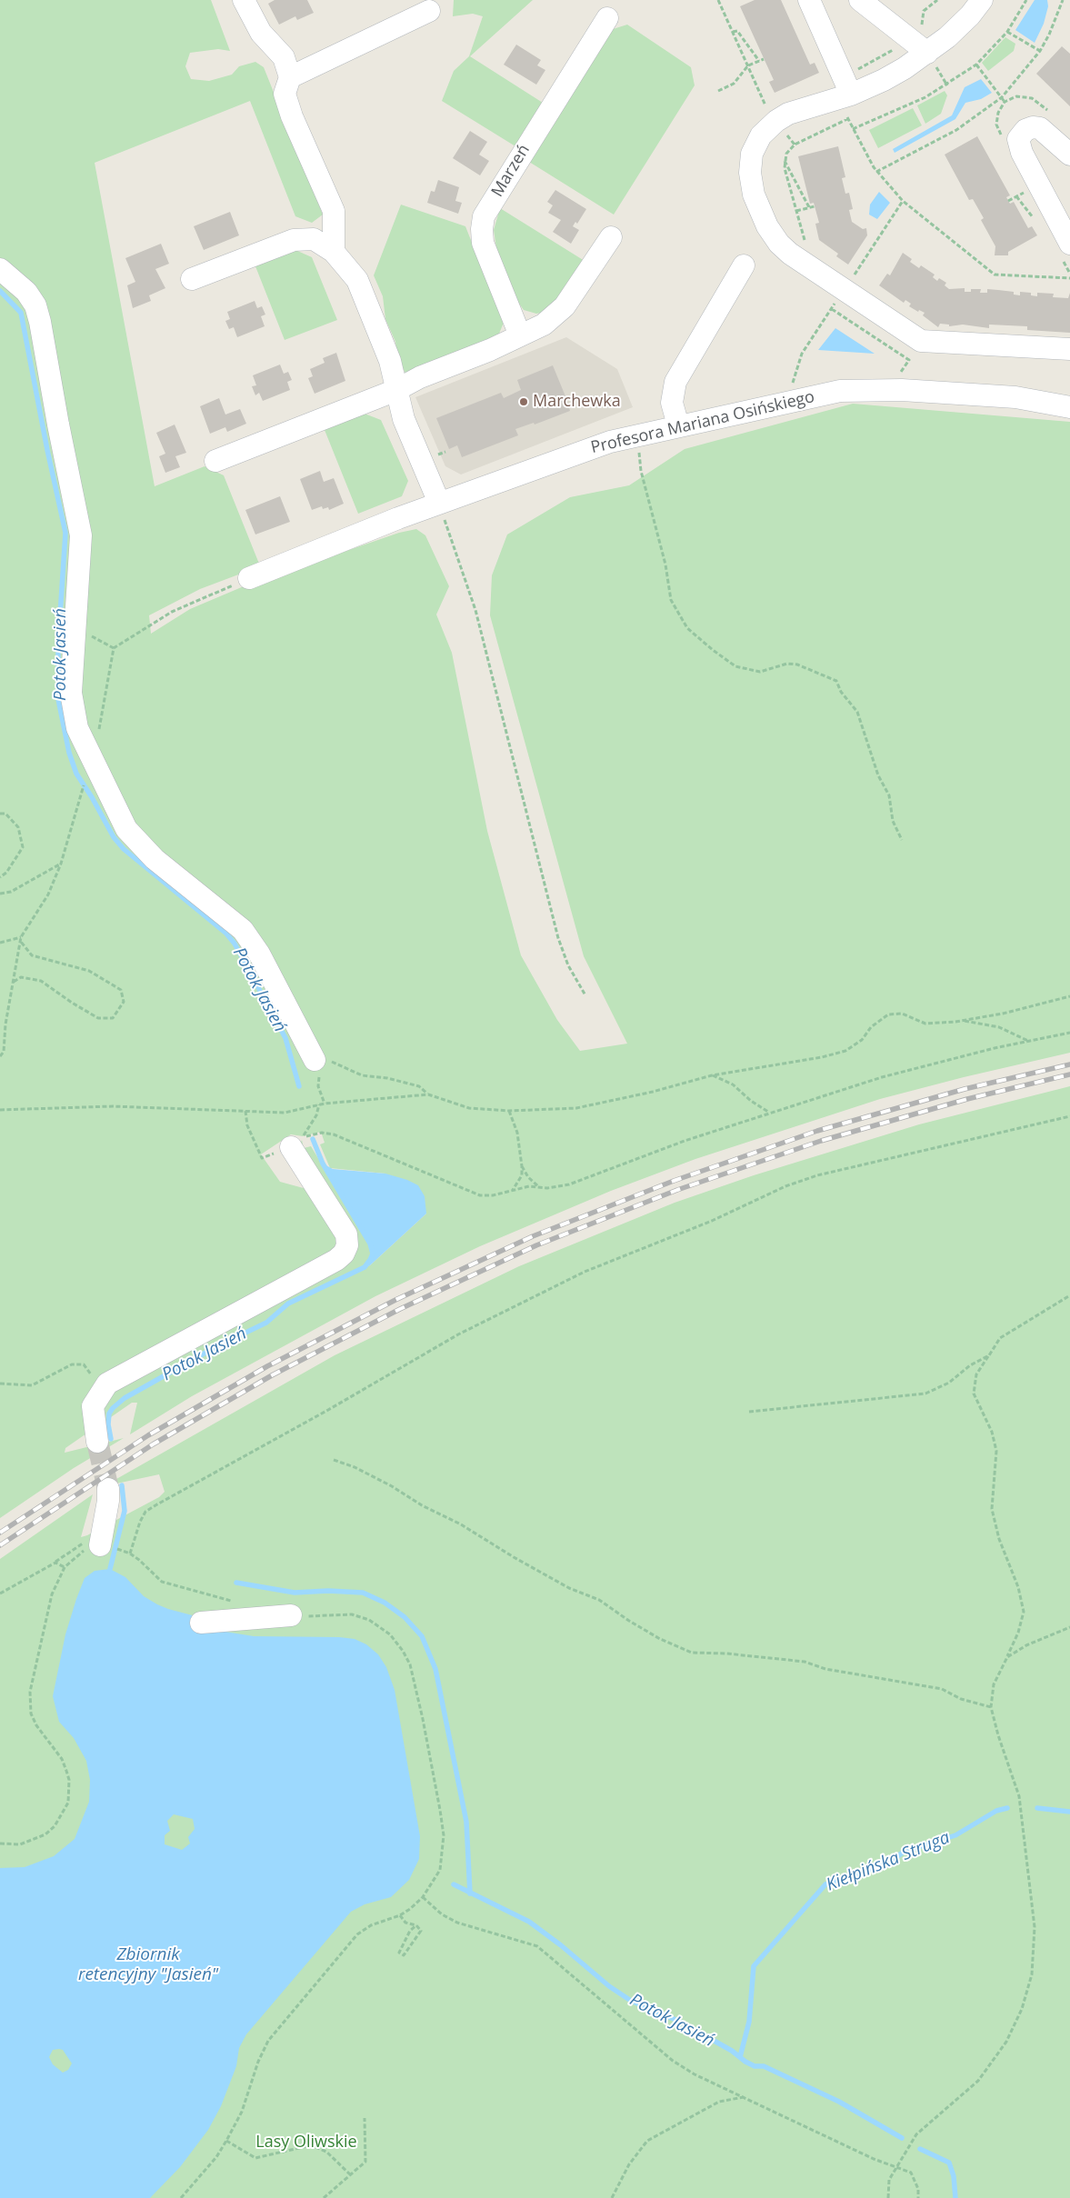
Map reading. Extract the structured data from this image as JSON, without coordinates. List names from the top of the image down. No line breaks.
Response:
{"streets":{"street":["Marzeń","Profesora Mariana Osińskiego"]},"water":["Potok Jasień","Kiełpińska Struga","Zbiornik retencyjny \"Jasień\""],"parks":["Lasy Oliwskie"],"places":["Marchewka"]}
